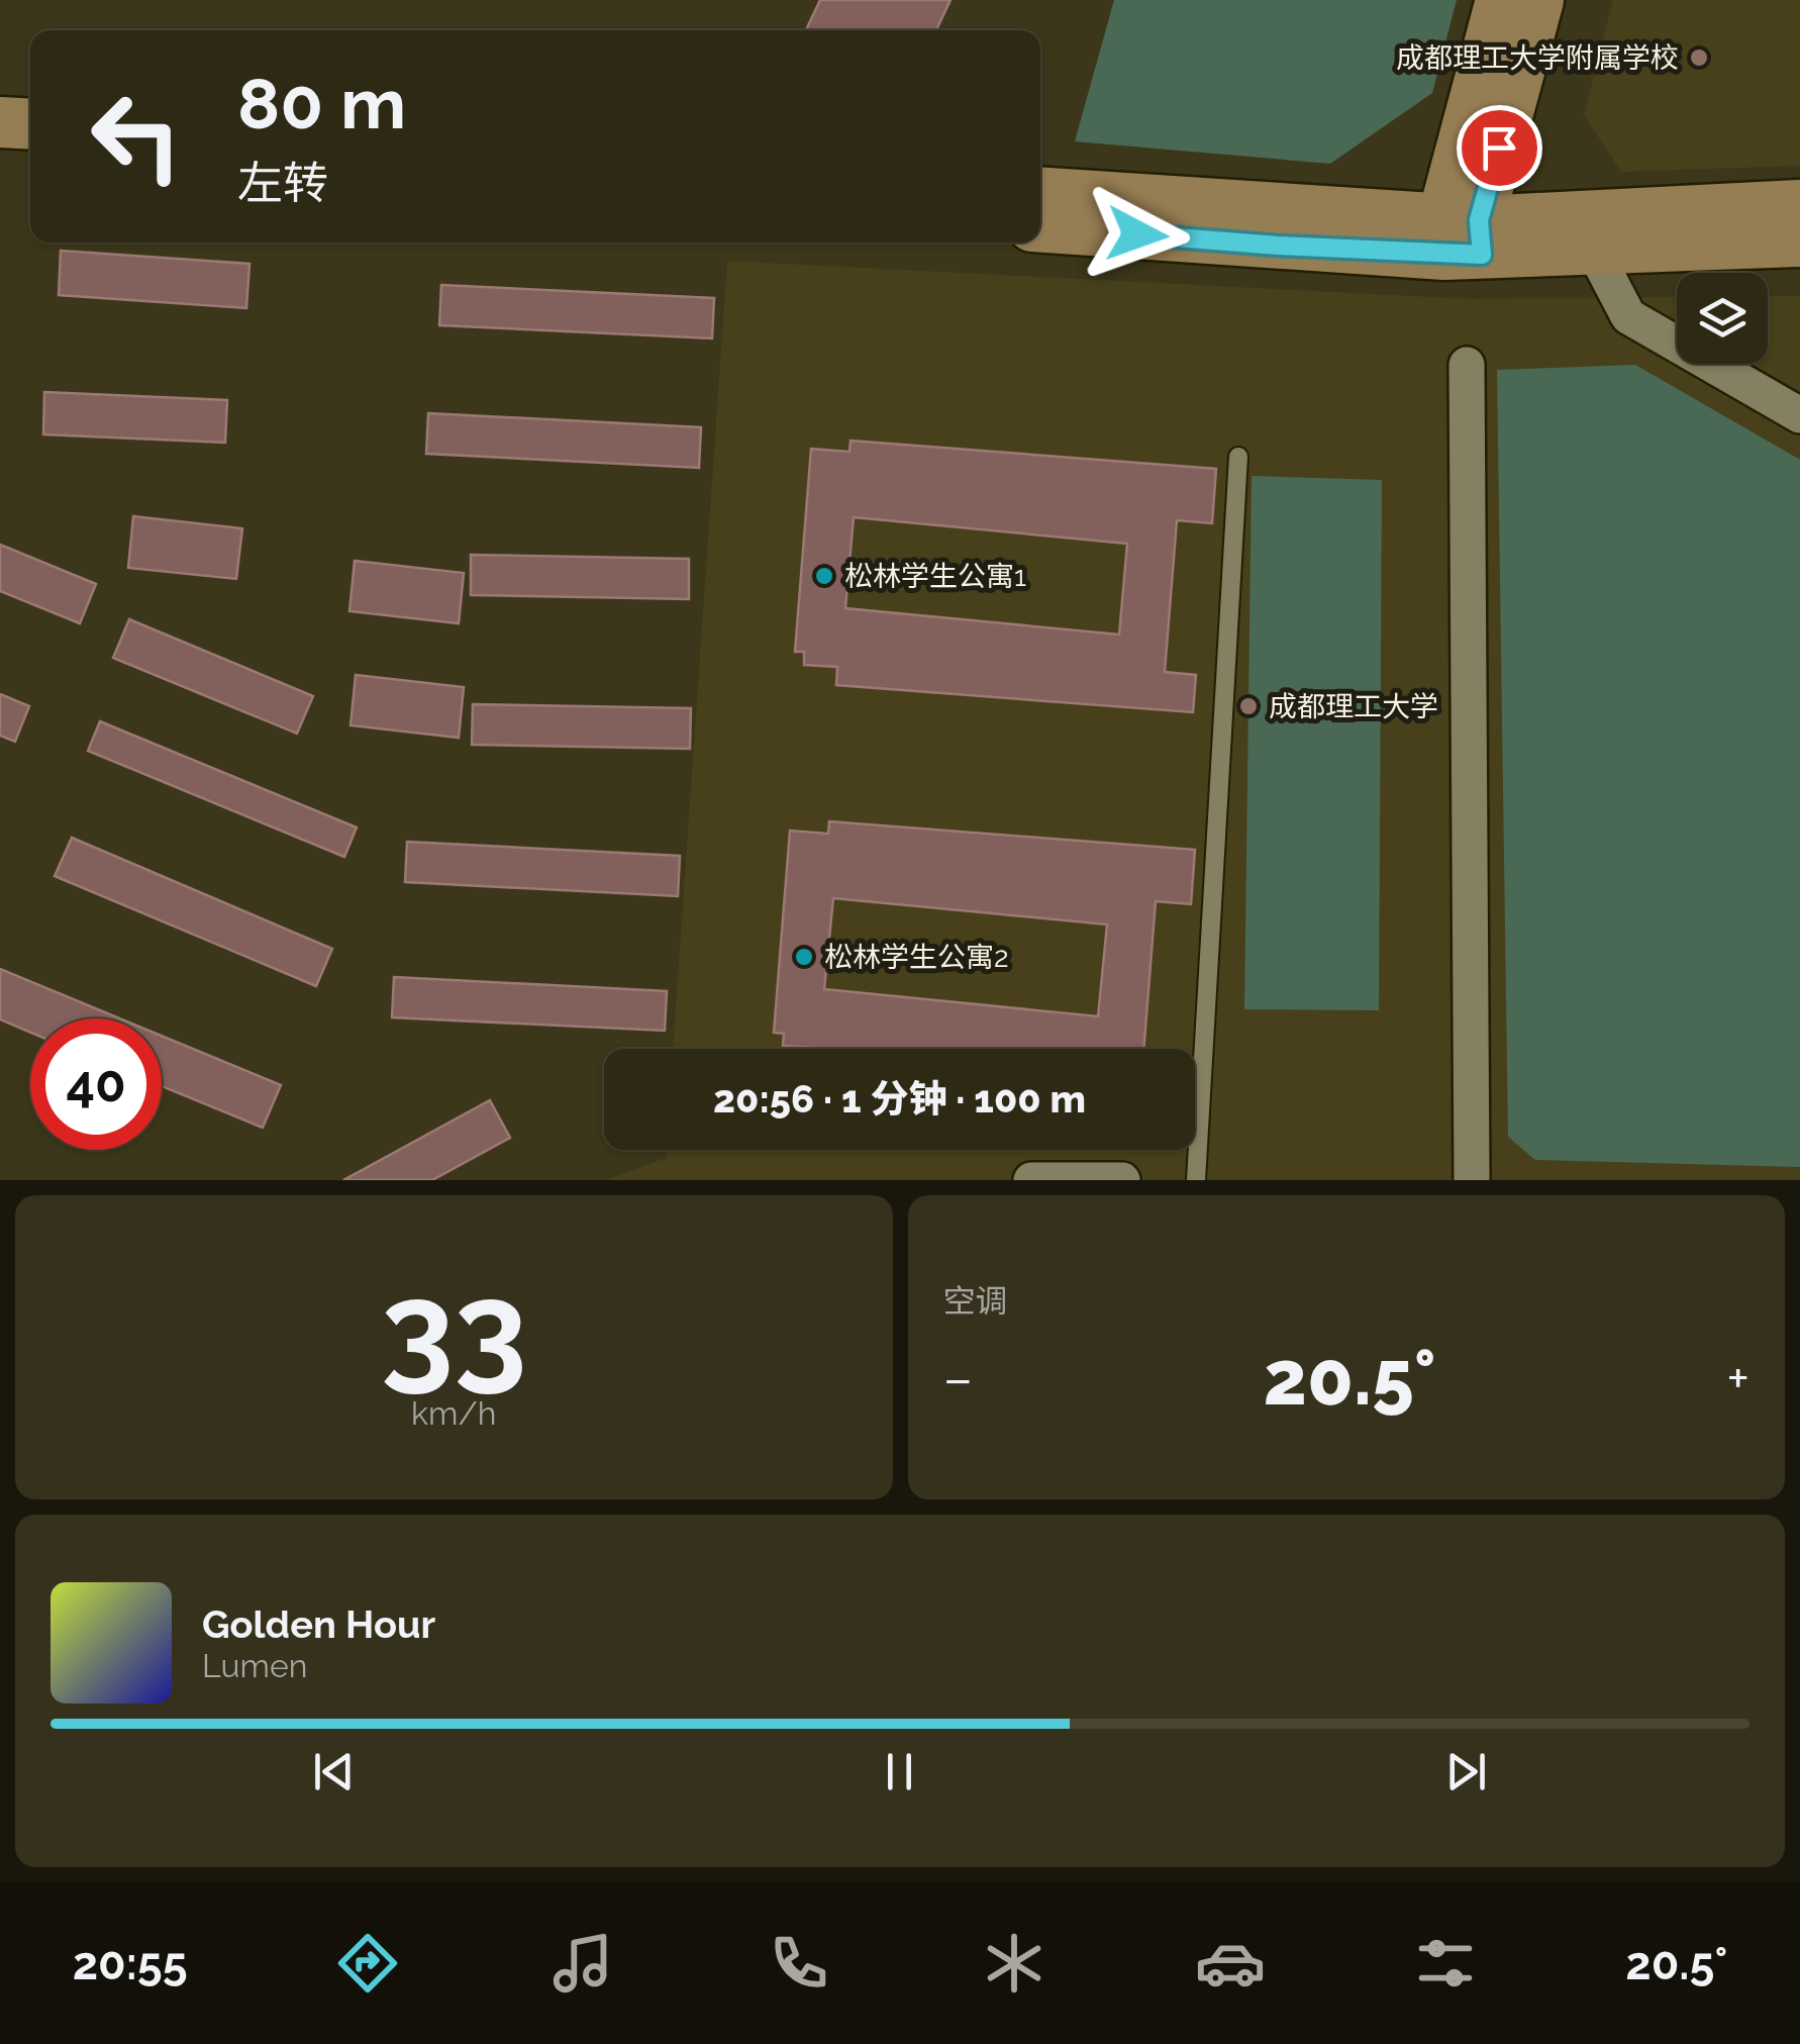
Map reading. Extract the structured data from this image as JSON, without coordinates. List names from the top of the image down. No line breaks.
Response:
{"places":["成都理工大学附属学校","松林学生公寓1","成都理工大学","松林学生公寓2"],"page":{"turn":["80 m","左转"],"limit":"40","trip":"20:56 · 1 分钟 · 100 m","tile":[["33","km/h"],"空调"],"heat":["−","20.5°","+"],"song":["Golden Hour","Lumen"],"tabs":["20:55","20.5°"]}}
